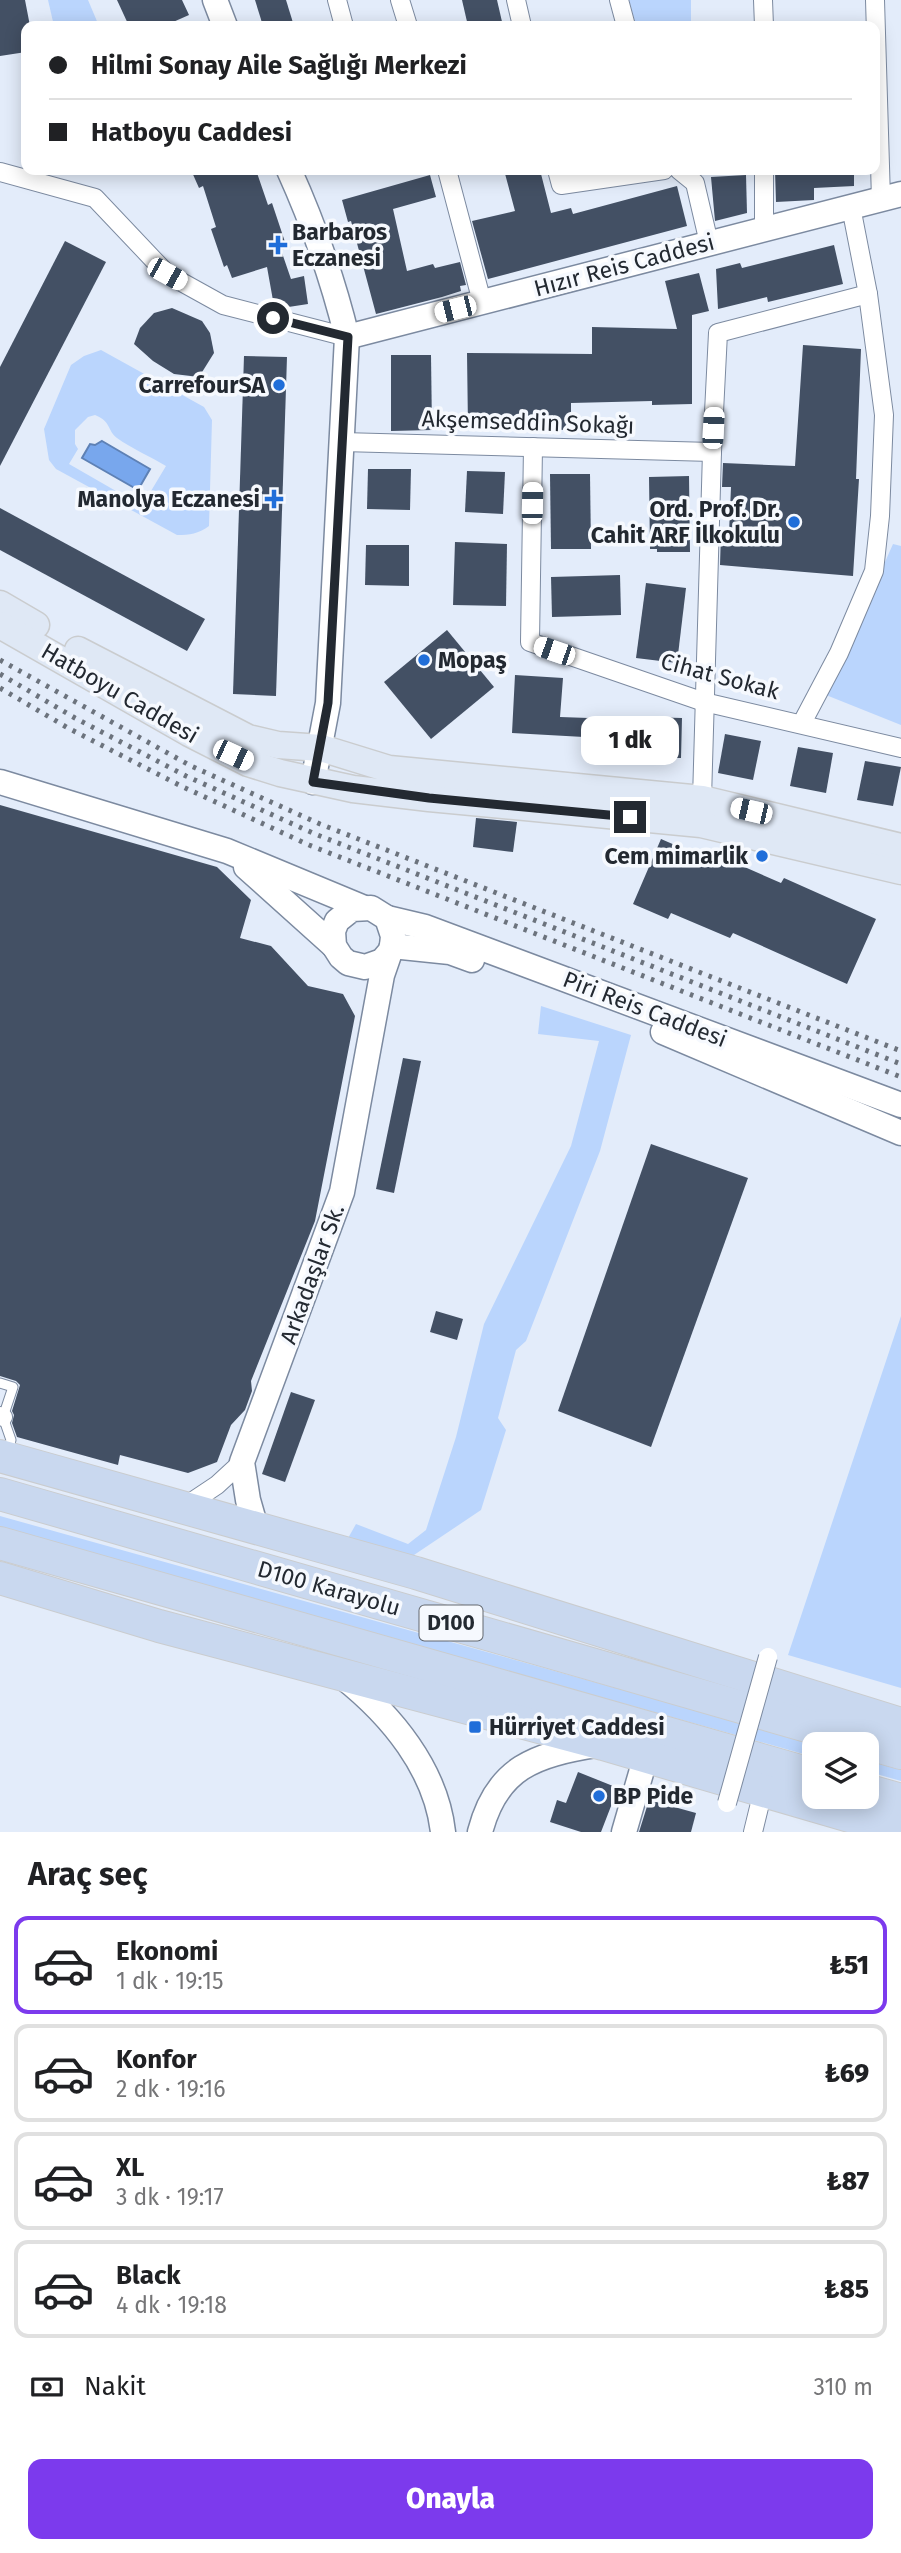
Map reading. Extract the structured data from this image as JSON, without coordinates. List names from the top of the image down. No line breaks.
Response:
{"streets":{"highway":["D100 Karayolu","D100"],"main road":["Hatboyu Caddesi"],"street":["Hızır Reis Caddesi","Akşemseddin Sokağı","Cihat Sokak","Piri Reis Caddesi","Arkadaşlar Sk."]},"crossings":[["Akşemseddin Sokağı","Cihat Sokak"],["Piri Reis Caddesi","Arkadaşlar Sk."]],"places":{"health":["Barbaros Eczanesi","Manolya Eczanesi"],"other":["CarrefourSA","Ord. Prof. Dr. Cahit ARF İlkokulu","Mopaş","Cem mimarlik","BP Pide"],"transit":["Hürriyet Caddesi"]},"page":{"banner":["Hilmi Sonay Aile Sağlığı Merkezi","Hatboyu Caddesi"],"bubble":"1 dk","heading":"Araç seç","list":[{"name":"Ekonomi","note":"1 dk · 19:15","value":"₺51"},{"name":"Konfor","note":"2 dk · 19:16","value":"₺69"},{"name":"XL","note":"3 dk · 19:17","value":"₺87"},{"name":"Black","note":"4 dk · 19:18","value":"₺85"}],"pay":["Nakit","310 m"],"buttons":"Onayla"}}
